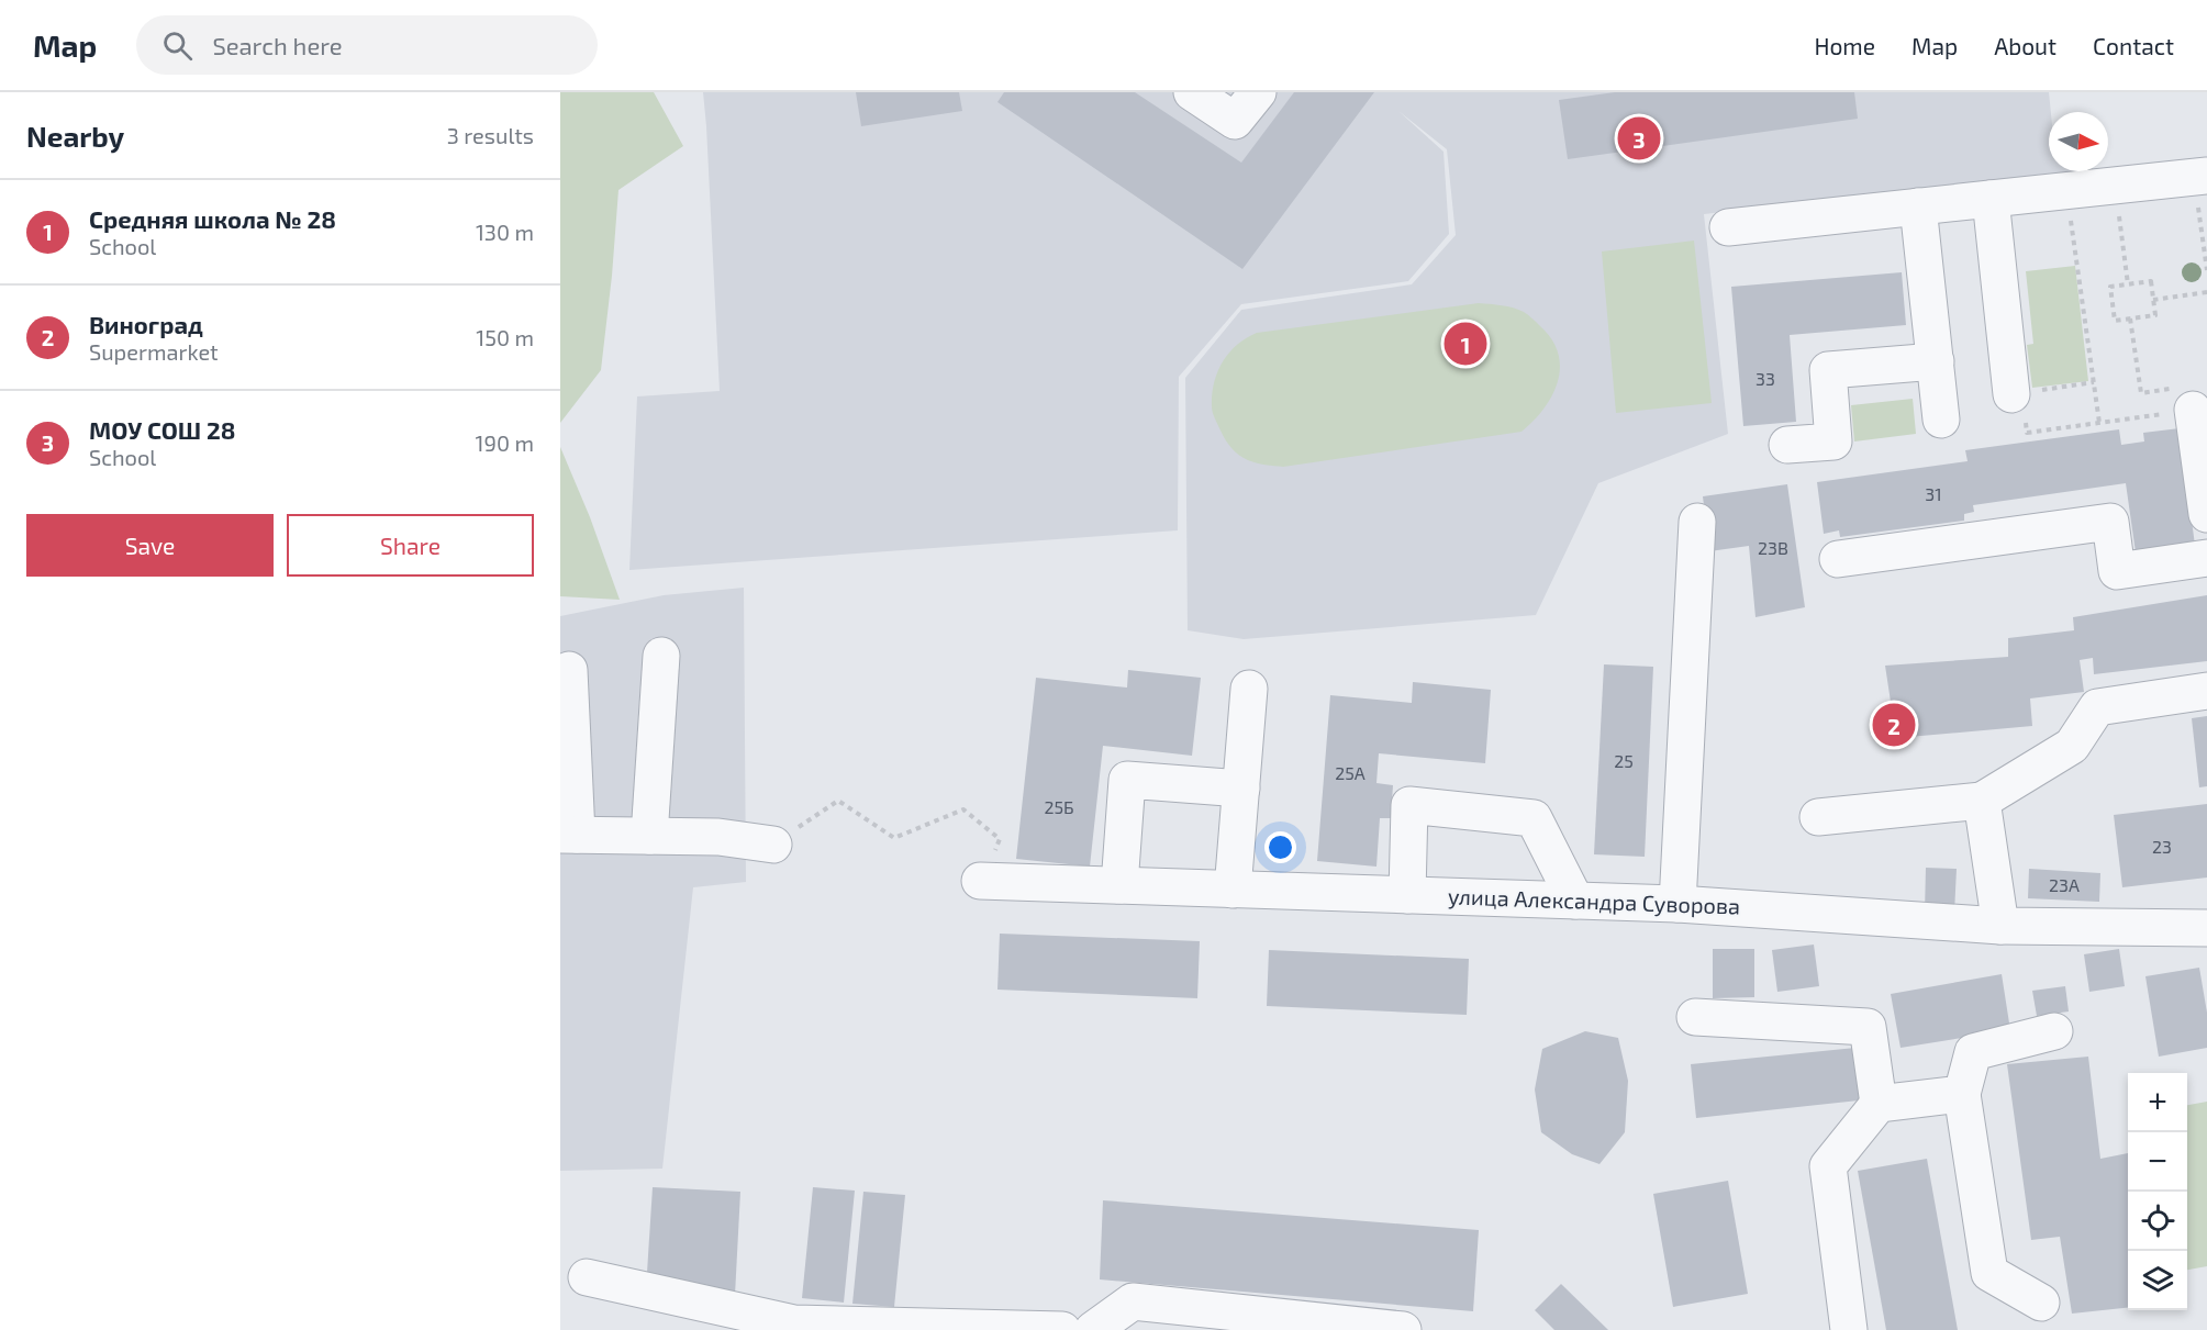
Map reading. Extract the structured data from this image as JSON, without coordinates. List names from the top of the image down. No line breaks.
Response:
{"streets":{"street":["улица Александра Суворова"]},"house_numbers":["33","31","23В","25","25А","25Б","23","23А"],"north":"right","page":{"header":"Map","search":"Search here","nav":["Home","Map","About","Contact"],"heading":["Nearby","3 results"],"pins":["3","1","2"],"list":[{"mark":"1","name":"Средняя школа № 28","note":"School","value":"130 m"},{"mark":"2","name":"Виноград","note":"Supermarket","value":"150 m"},{"mark":"3","name":"МОУ СОШ 28","note":"School","value":"190 m"}],"buttons":["Save","Share"],"map_buttons":["+","−"]}}
